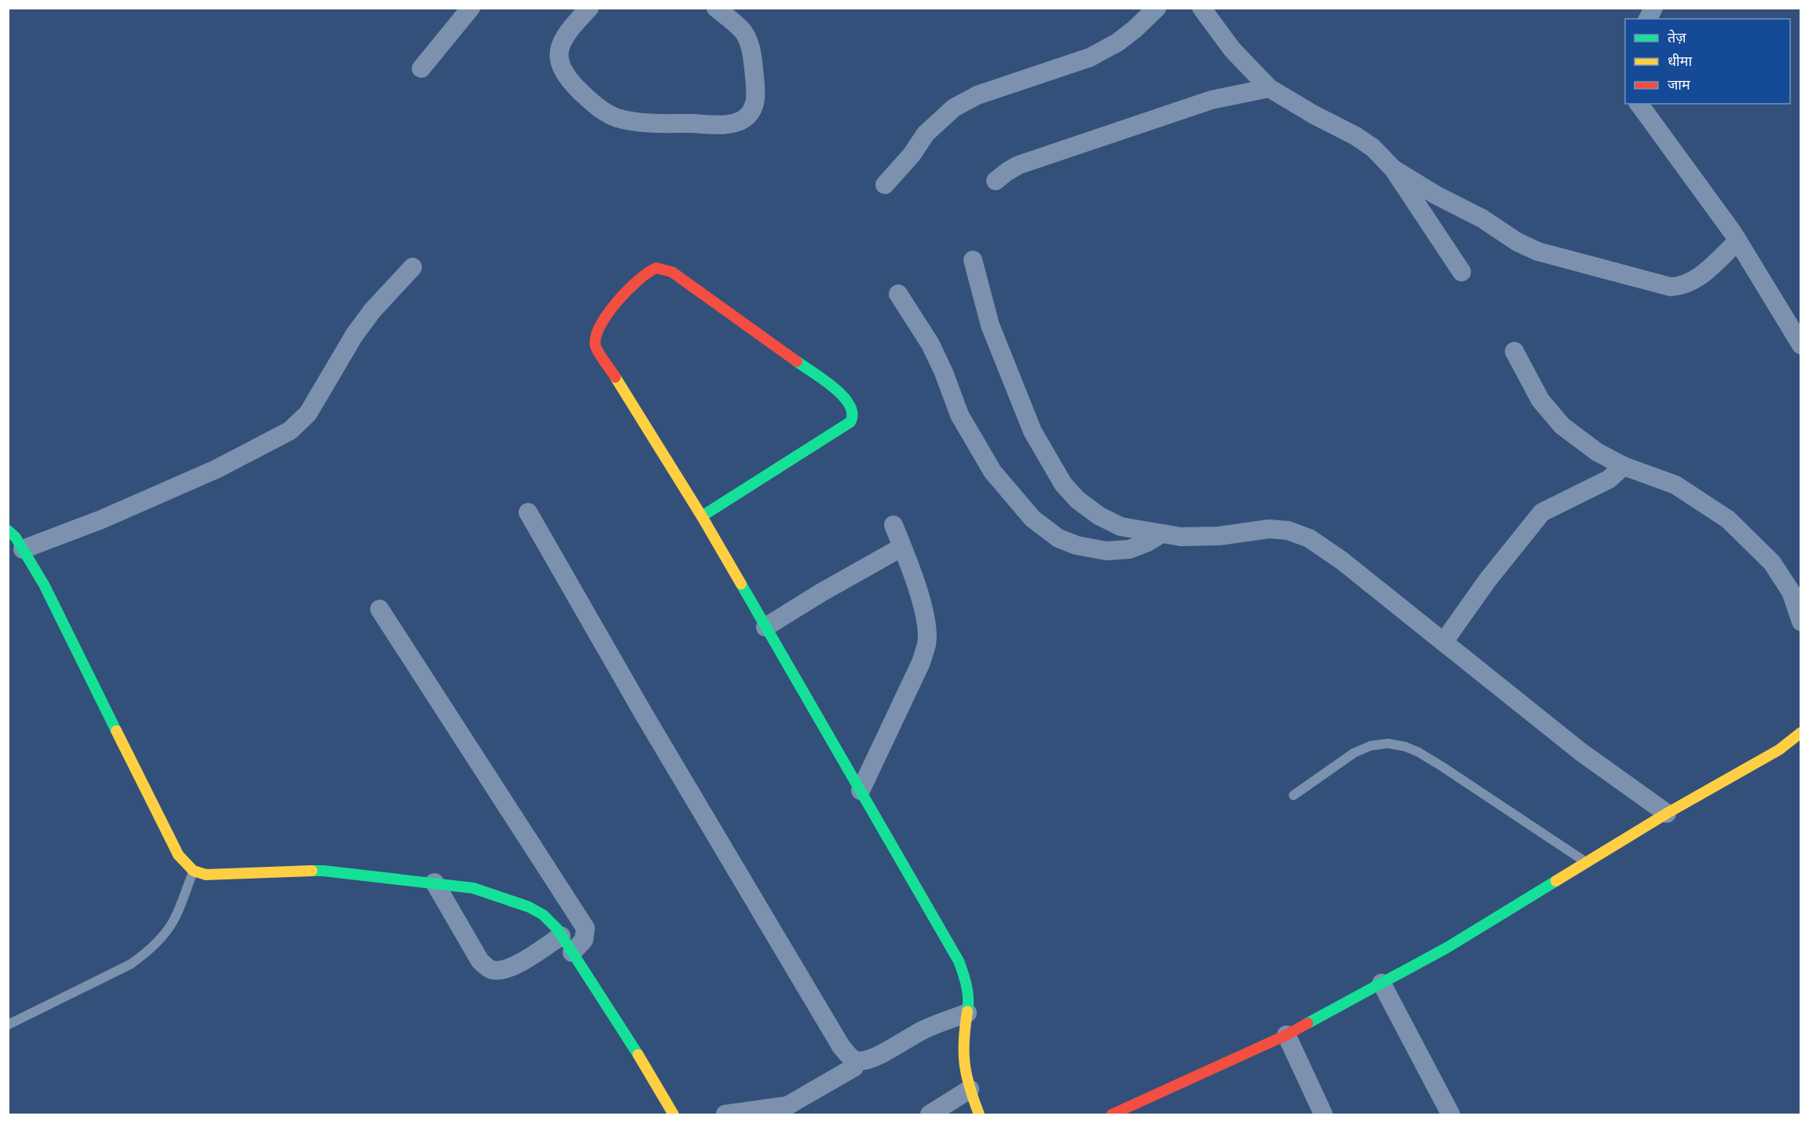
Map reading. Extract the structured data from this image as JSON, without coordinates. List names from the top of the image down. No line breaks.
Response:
{"legend":["तेज़","धीमा","जाम"]}
